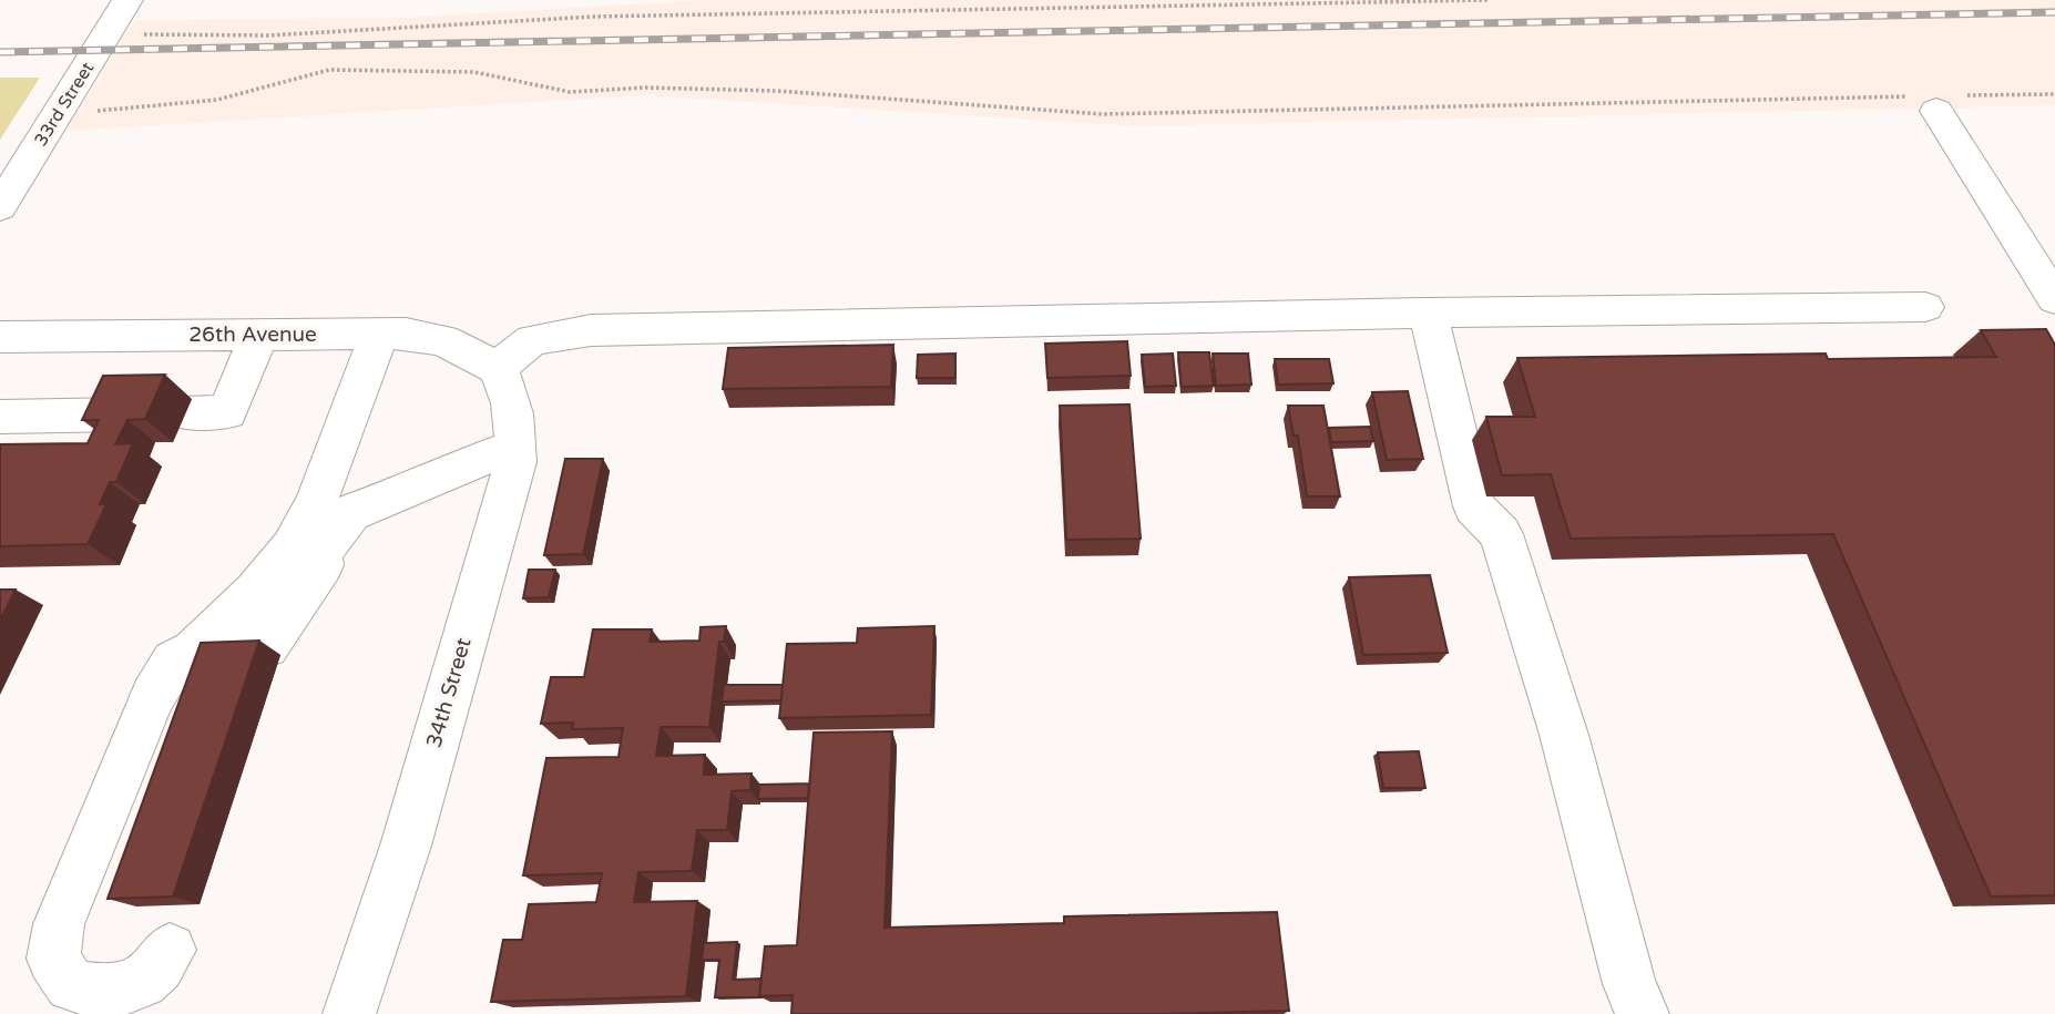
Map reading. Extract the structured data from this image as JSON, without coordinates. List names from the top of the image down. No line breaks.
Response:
{"streets":{"street":["33rd Street","26th Avenue","34th Street"]},"crossings":[["26th Avenue","34th Street"]]}
